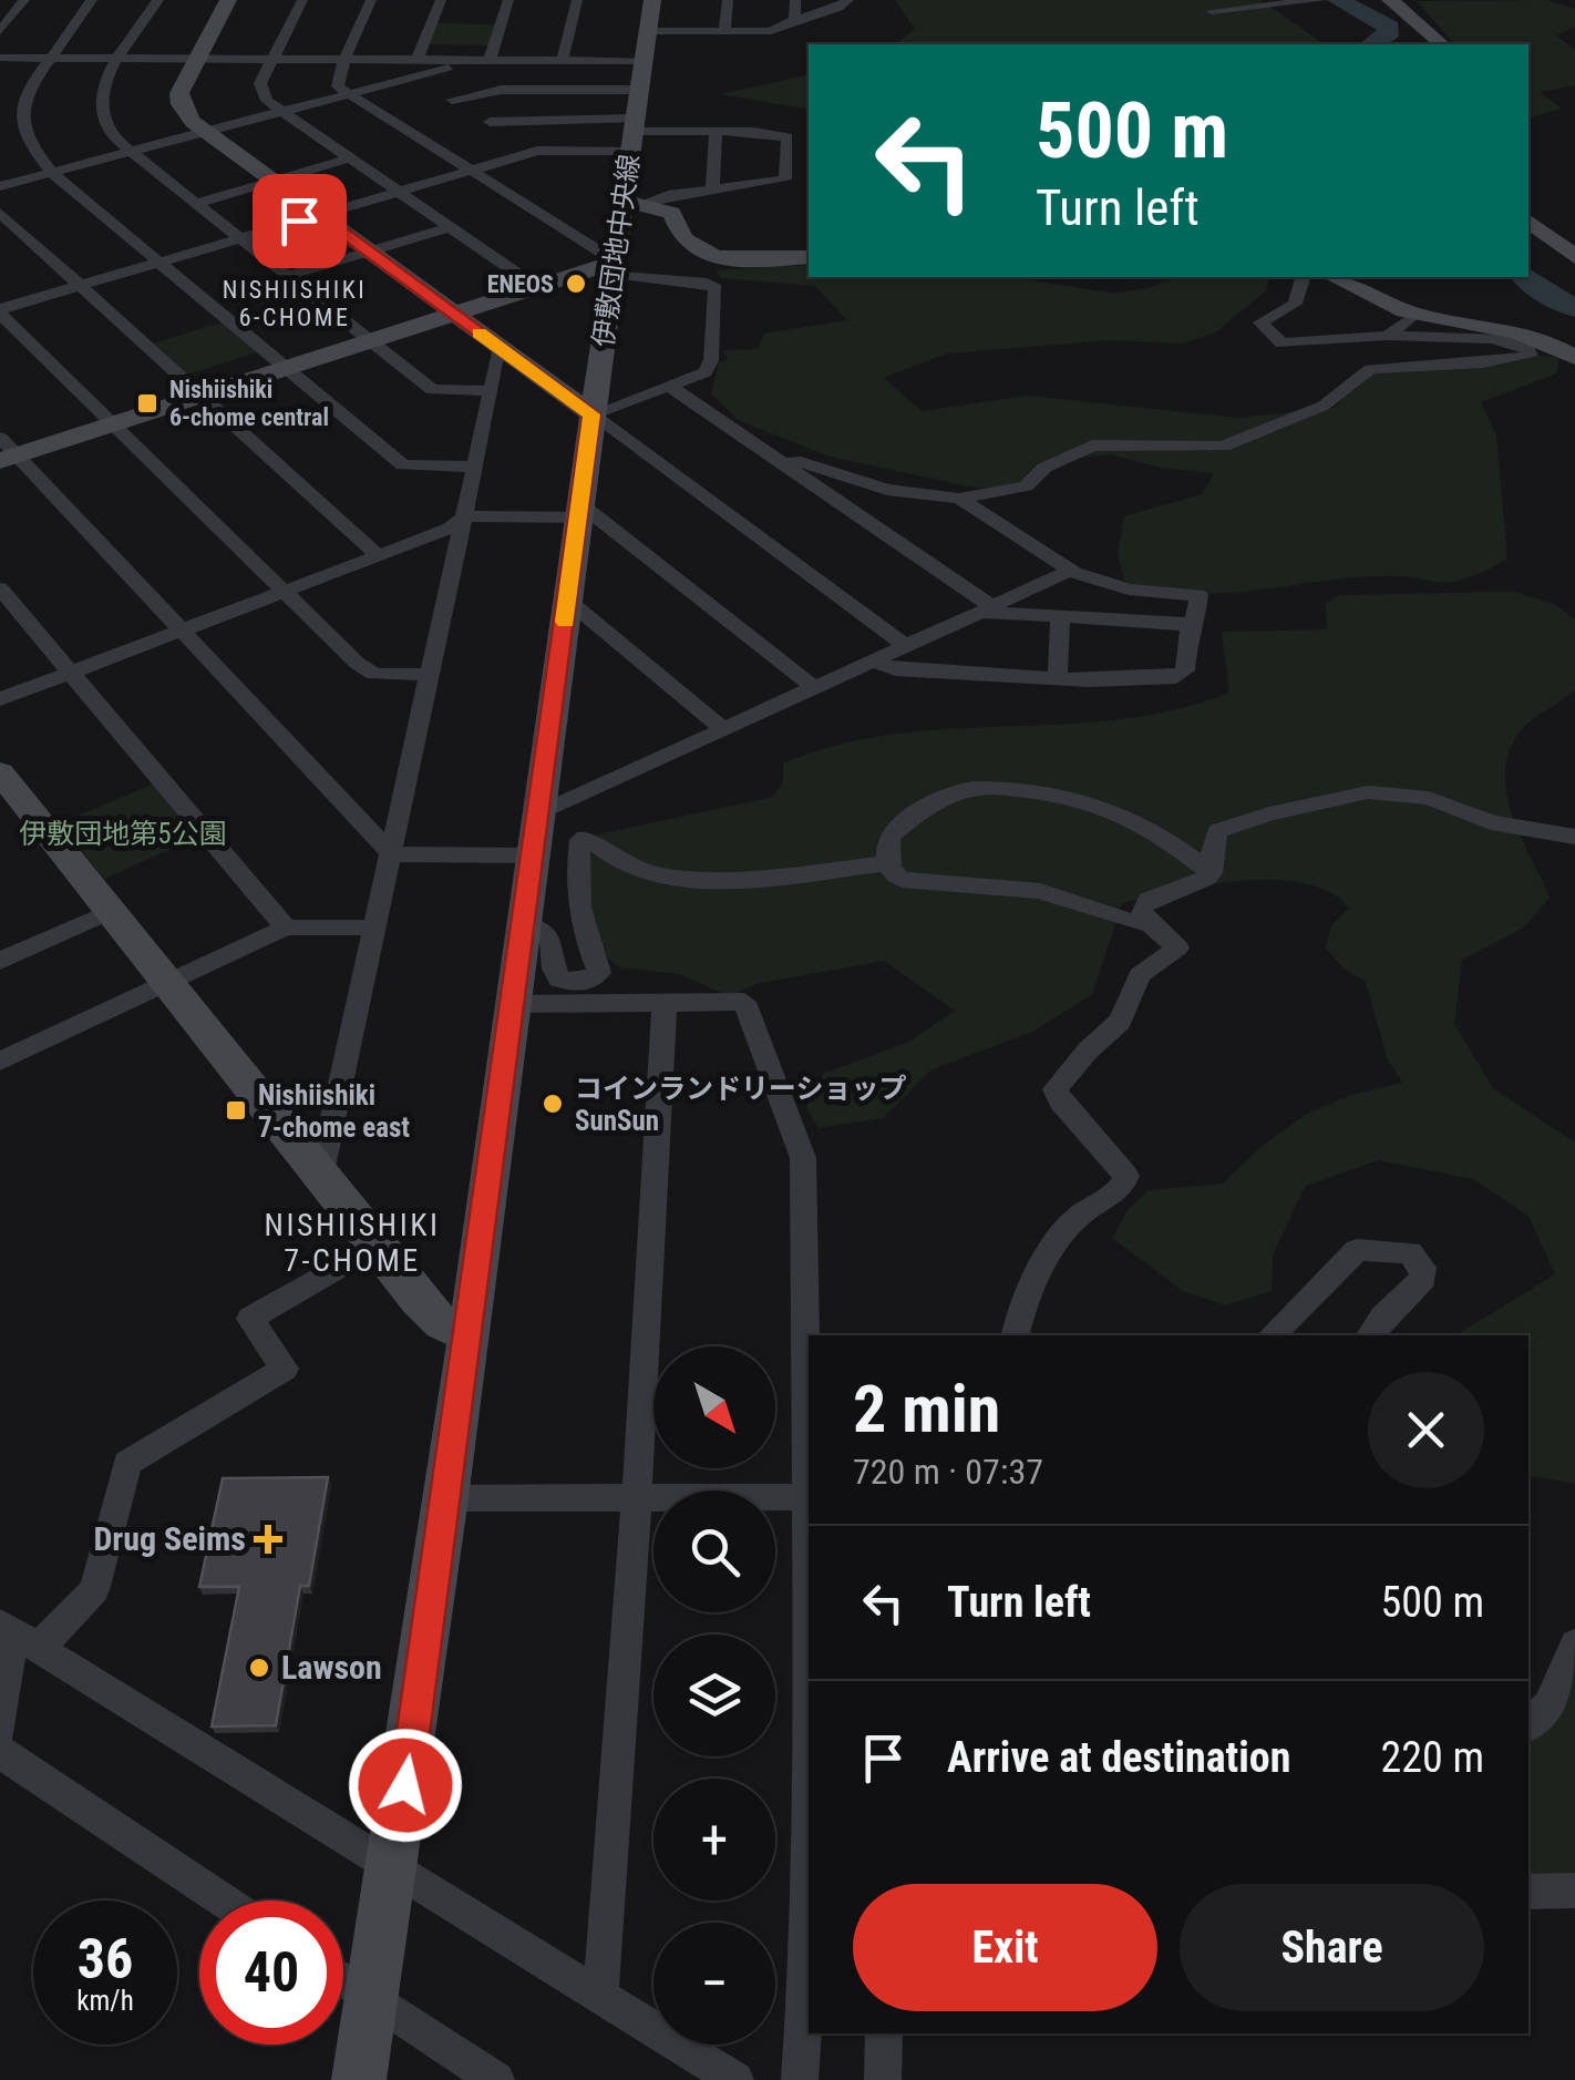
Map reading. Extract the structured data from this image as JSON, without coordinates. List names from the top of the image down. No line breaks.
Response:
{"streets":{"street":["伊敷団地中央線"]},"districts":["NISHIISHIKI 6-CHOME","NISHIISHIKI 7-CHOME"],"parks":["伊敷団地第5公園"],"places":{"other":["ENEOS","コインランドリーショップ SunSun","Lawson"],"transit":["Nishiishiki 6-chome central","Nishiishiki 7-chome east"],"health":["Drug Seims"]},"north":"bottom right","page":{"turn":["500 m","Turn left"],"heading":["2 min","720 m · 07:37"],"map_buttons":["+","−"],"list":[{"name":"Turn left","value":"500 m"},{"name":"Arrive at destination","value":"220 m"}],"buttons":["Exit","Share"],"speed":"36 km/h","limit":"40"}}
